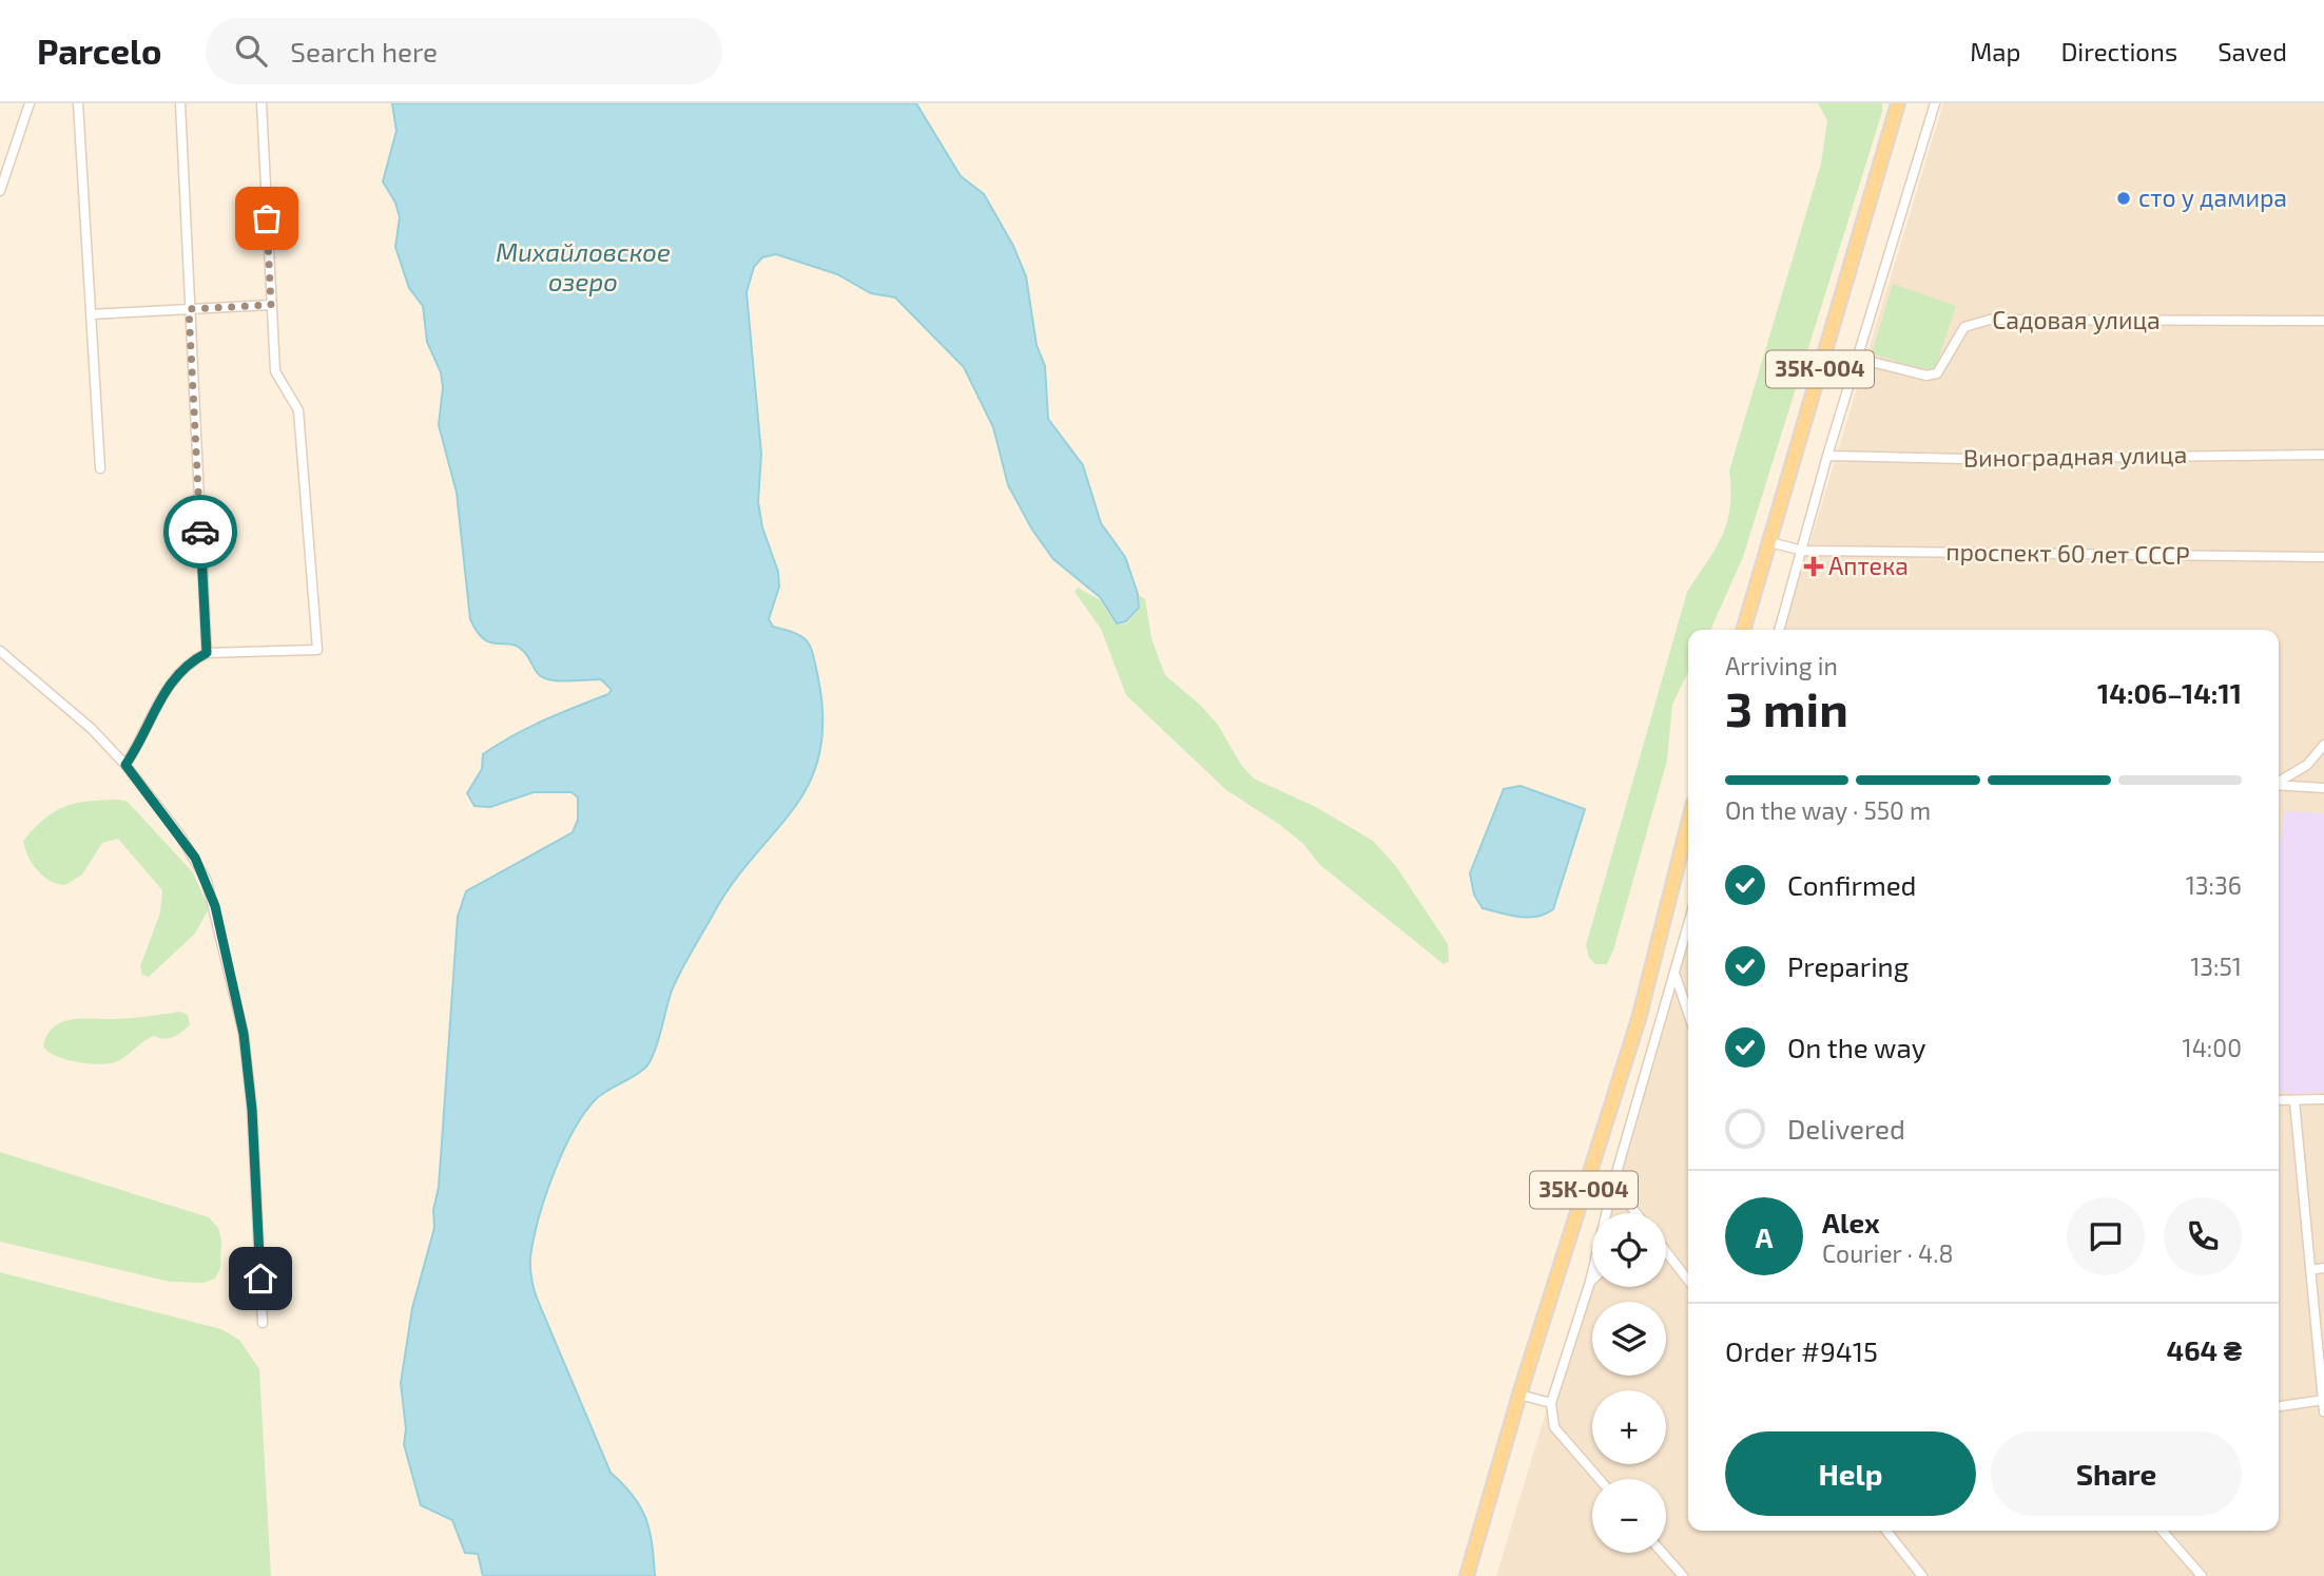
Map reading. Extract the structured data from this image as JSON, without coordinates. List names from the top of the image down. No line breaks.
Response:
{"streets":{"main road":["35К-004"],"street":["Садовая улица","Виноградная улица","проспект 60 лет СССР"]},"crossings":[["35К-004","проспект 60 лет СССР"]],"water":["Михайловское озеро"],"places":{"other":["сто у дамира"],"health":["Аптека"]},"page":{"header":"Parcelo","search":"Search here","nav":["Map","Directions","Saved"],"heading":["3 min","Arriving in","14:06–14:11"],"panel":["Alex","Courier · 4.8","Order #9415","464 ₴"],"bar":"On the way · 550 m","list":[["Confirmed","13:36"],["Preparing","13:51"],["On the way","14:00"],"Delivered"],"round":"A","map_buttons":["+","−"],"buttons":["Help","Share"]}}
